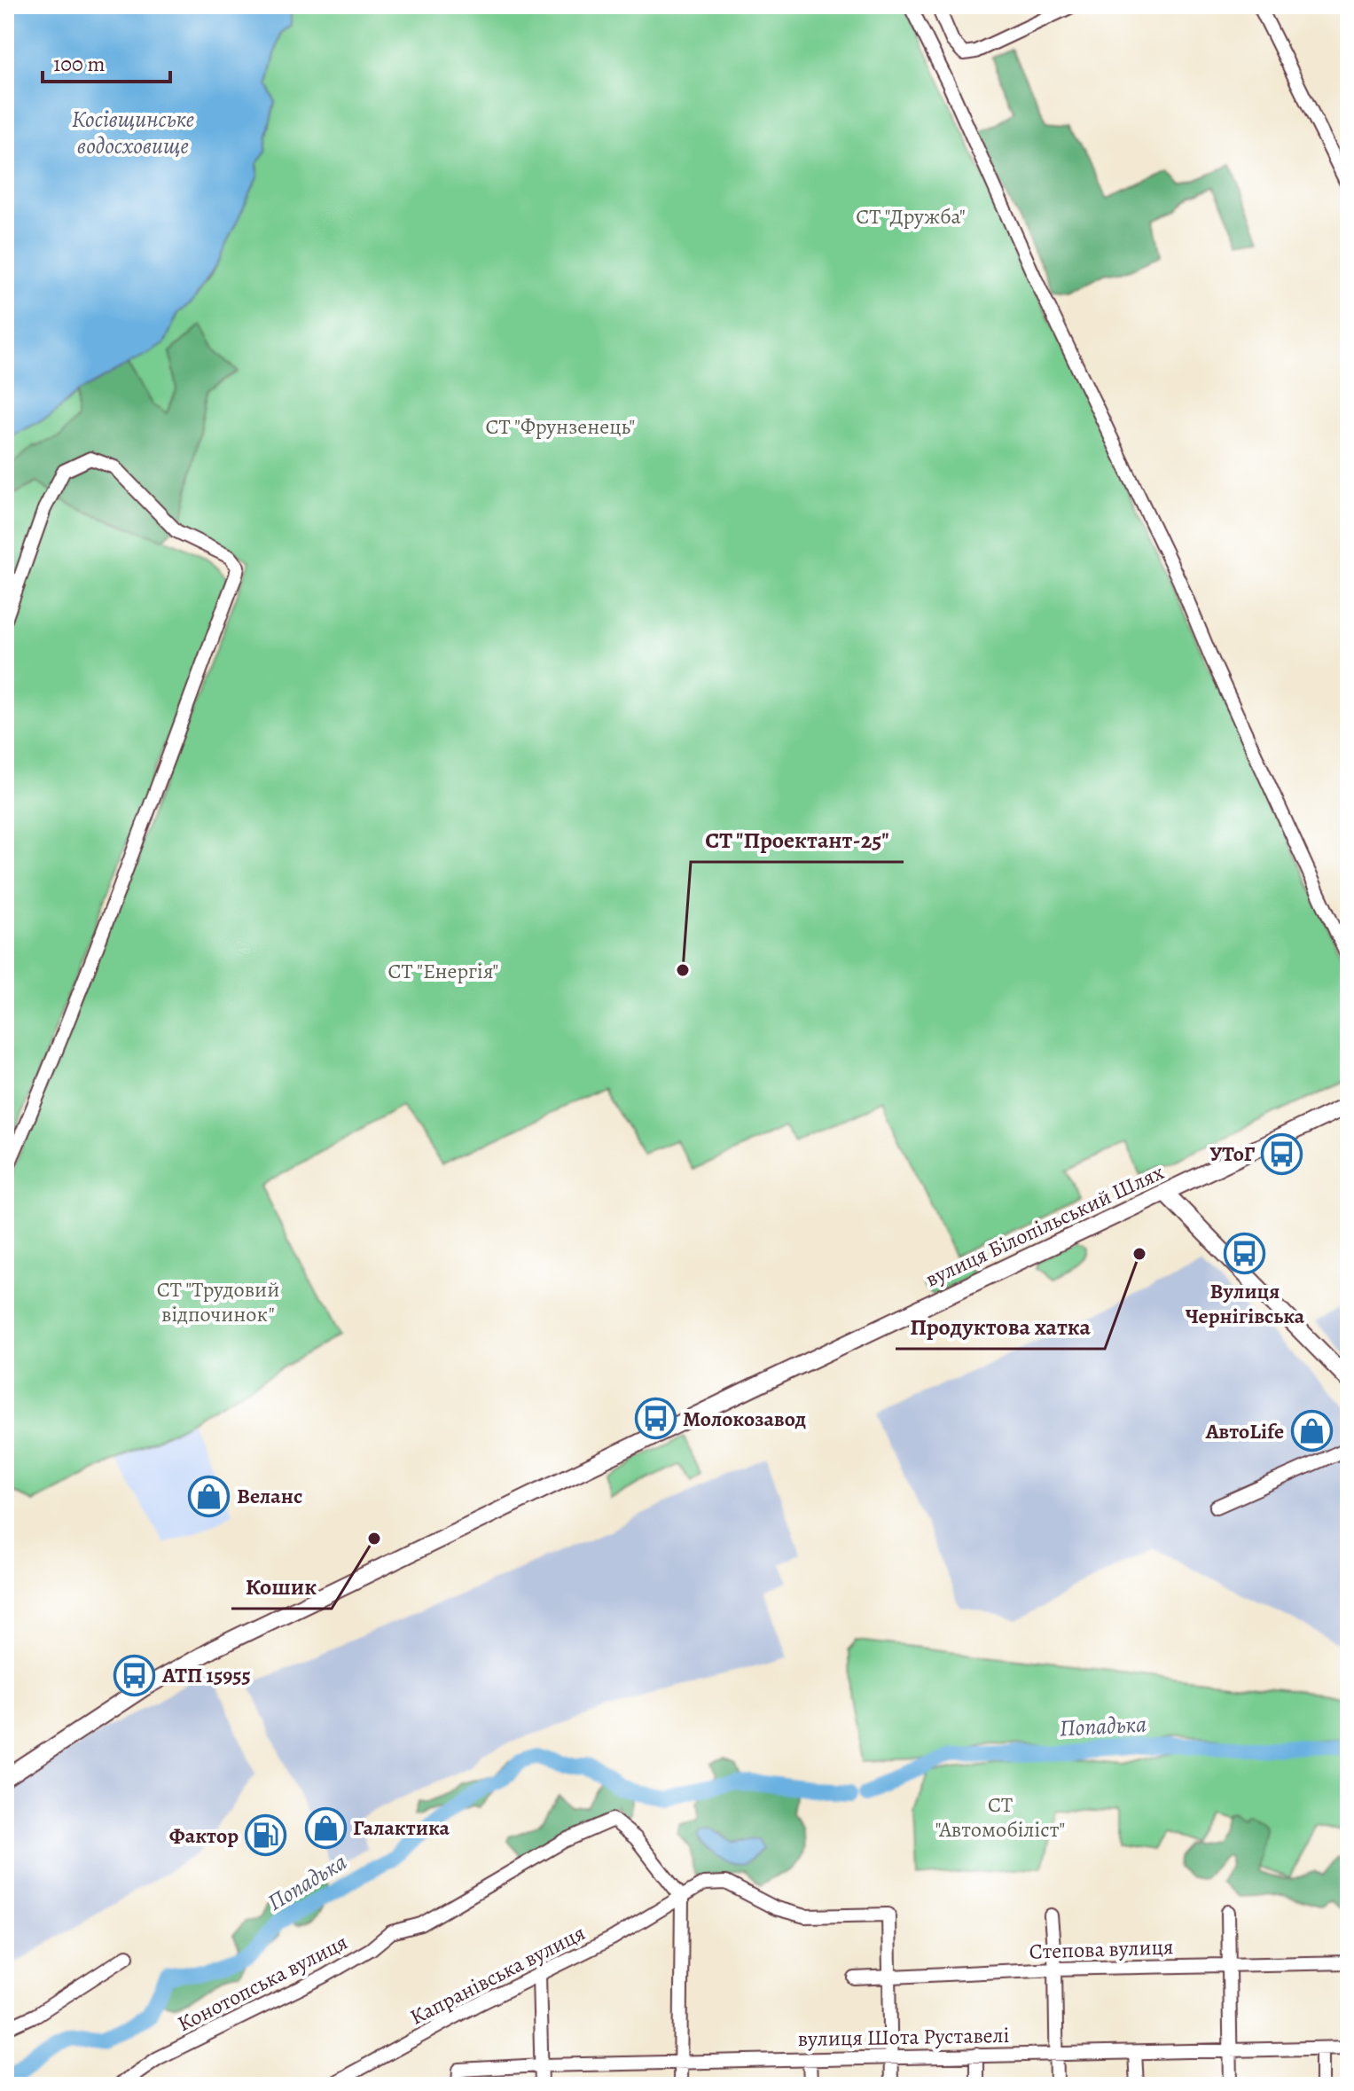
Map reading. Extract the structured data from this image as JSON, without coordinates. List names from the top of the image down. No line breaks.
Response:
{"streets":{"main road":["вулиця Білопільський Шлях"],"street":["Степова вулиця","Капранівська вулиця","Конотопська вулиця","вулиця Шота Руставелі"]},"crossings":[["Степова вулиця","Капранівська вулиця"],["Капранівська вулиця","Конотопська вулиця"]],"water":["Косівщинське водосховище","Попадька"],"parks":["СТ \"Дружба\"","СТ \"Фрунзенець\"","СТ \"Енергія\"","СТ \"Трудовий відпочинок\"","СТ \"Автомобіліст\""],"places":{"other":["СТ \"Проектант-25\"","Продуктова хатка","Кошик"],"bus stop":["УТоГ","Вулиця Чернігівська","Молокозавод","АТП 15955"],"shop":["АвтоLife","Веланс","Галактика"],"fuel station":["Фактор"]},"scale_bar":"100 m"}
